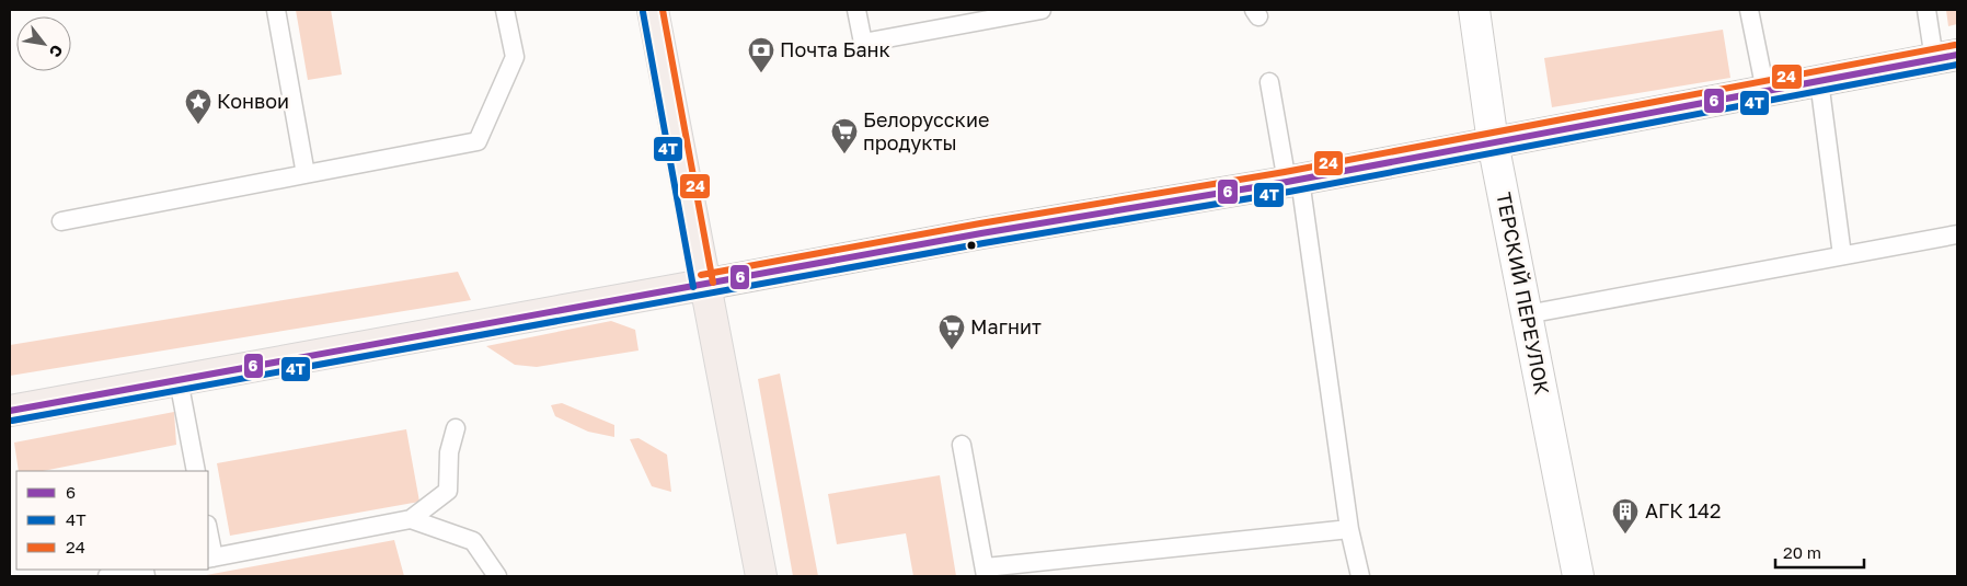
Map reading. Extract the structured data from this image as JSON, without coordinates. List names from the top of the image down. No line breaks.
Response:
{"streets":{"street":["ТЕРСКИЙ ПЕРЕУЛОК"]},"places":{"bank":["Почта Банк"],"place":["Конвои"],"supermarket":["Белорусские продукты","Магнит"],"building":["АГК 142"]},"lines":["transit line 24","transit line 4Т","transit line 6"],"legend":["6","4Т","24"],"scale_bar":"20 m","north":"bottom right"}
